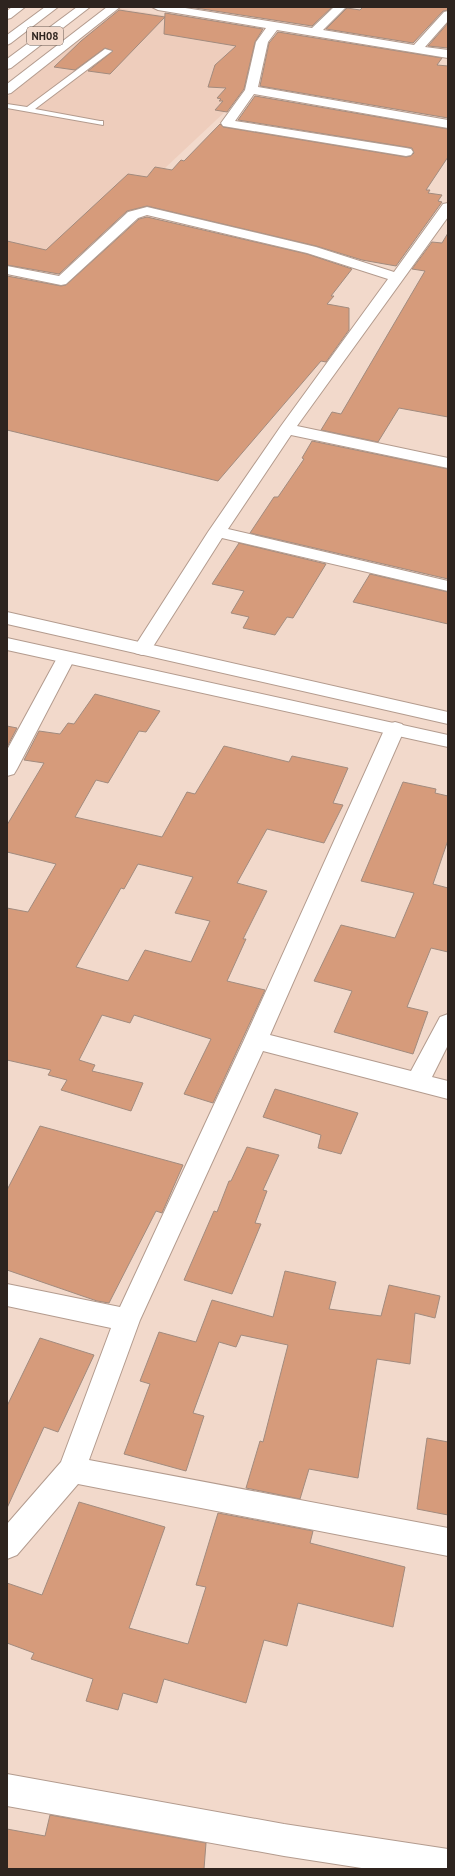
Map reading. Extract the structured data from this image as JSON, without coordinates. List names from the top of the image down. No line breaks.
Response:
{"streets":{"main road":["NH08"]}}
